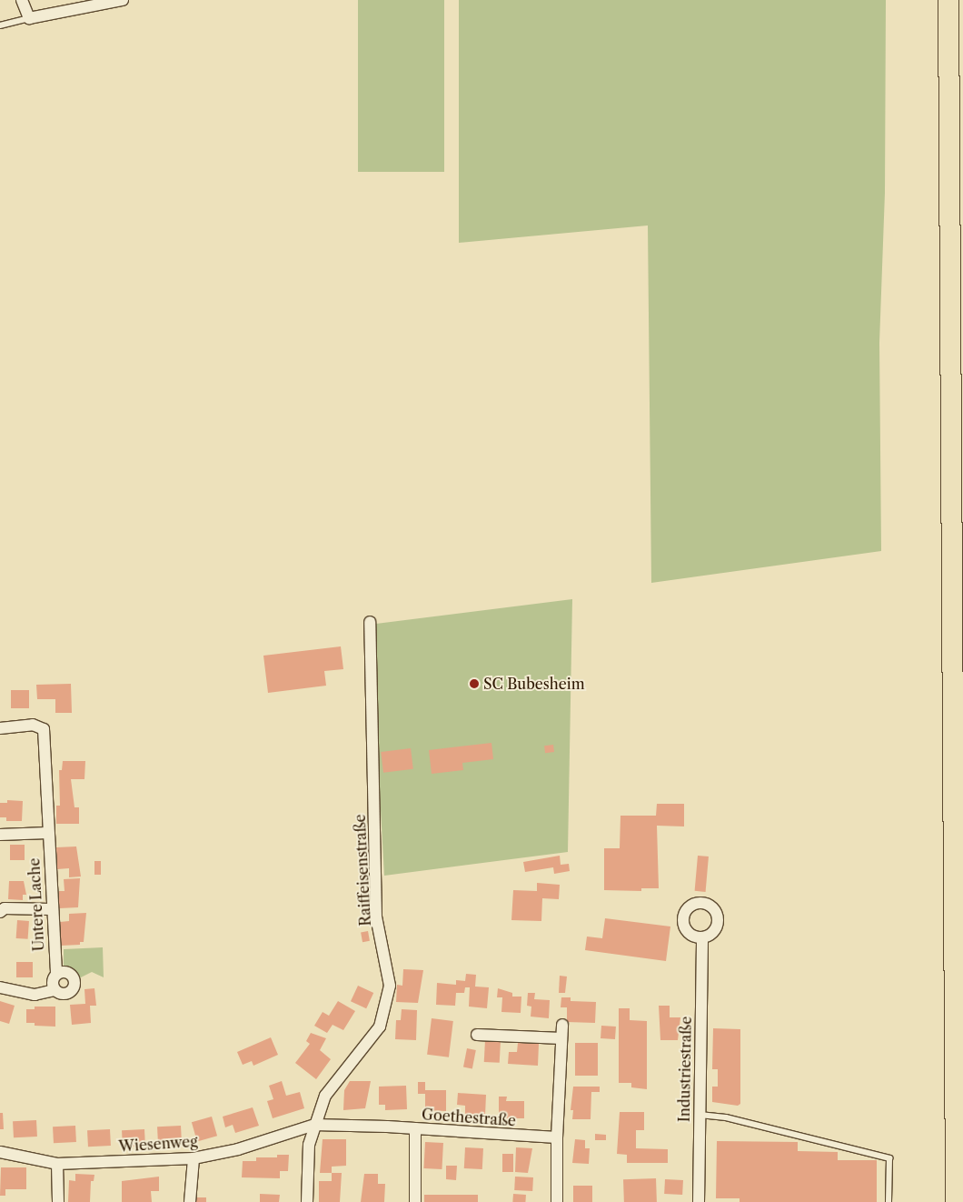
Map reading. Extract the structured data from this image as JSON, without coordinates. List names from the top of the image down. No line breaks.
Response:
{"streets":{"street":["Raiffeisenstraße","Untere Lache","Industriestraße","Goethestraße","Wiesenweg"]},"crossings":[["Raiffeisenstraße","Goethestraße"],["Raiffeisenstraße","Wiesenweg"],["Goethestraße","Wiesenweg"]],"places":["SC Bubesheim"]}
